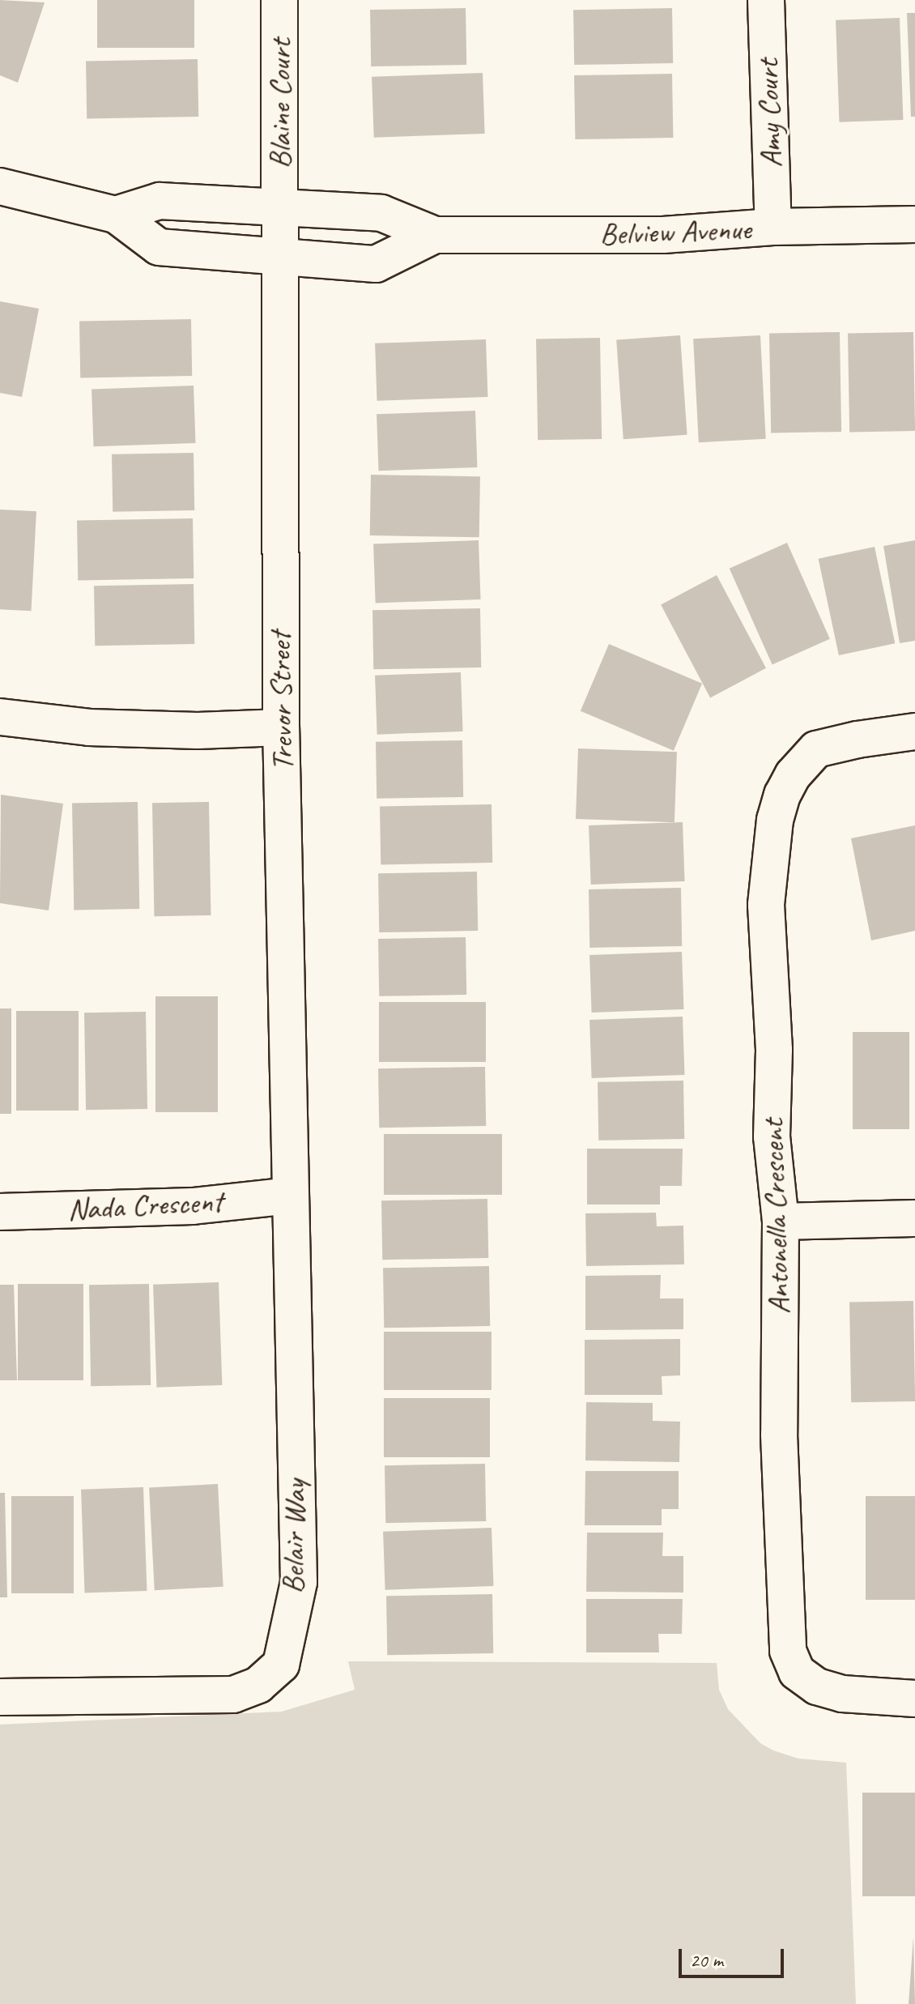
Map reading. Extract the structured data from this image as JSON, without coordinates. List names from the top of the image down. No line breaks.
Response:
{"streets":{"street":["Blaine Court","Amy Court","Belview Avenue","Trevor Street","Nada Crescent","Antonella Crescent","Belair Way"]},"crossings":[["Blaine Court","Belview Avenue"],["Blaine Court","Trevor Street"],["Amy Court","Belview Avenue"],["Belview Avenue","Trevor Street"],["Trevor Street","Nada Crescent"],["Trevor Street","Belair Way"],["Nada Crescent","Belair Way"]],"scale_bar":"20 m"}
